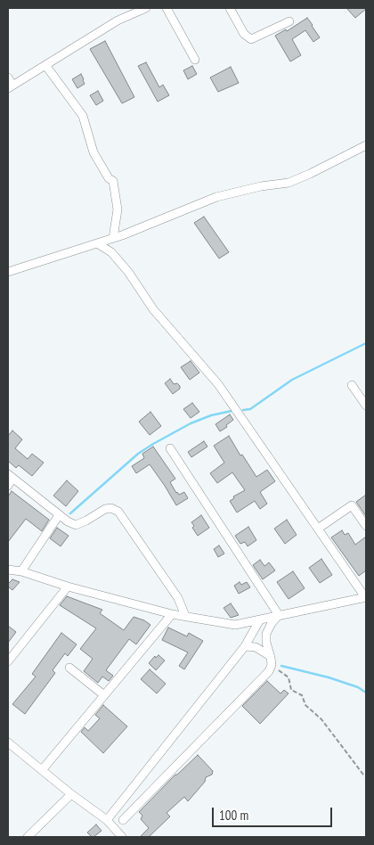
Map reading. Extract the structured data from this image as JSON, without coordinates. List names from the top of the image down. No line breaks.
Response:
{"scale_bar":"100 m"}
